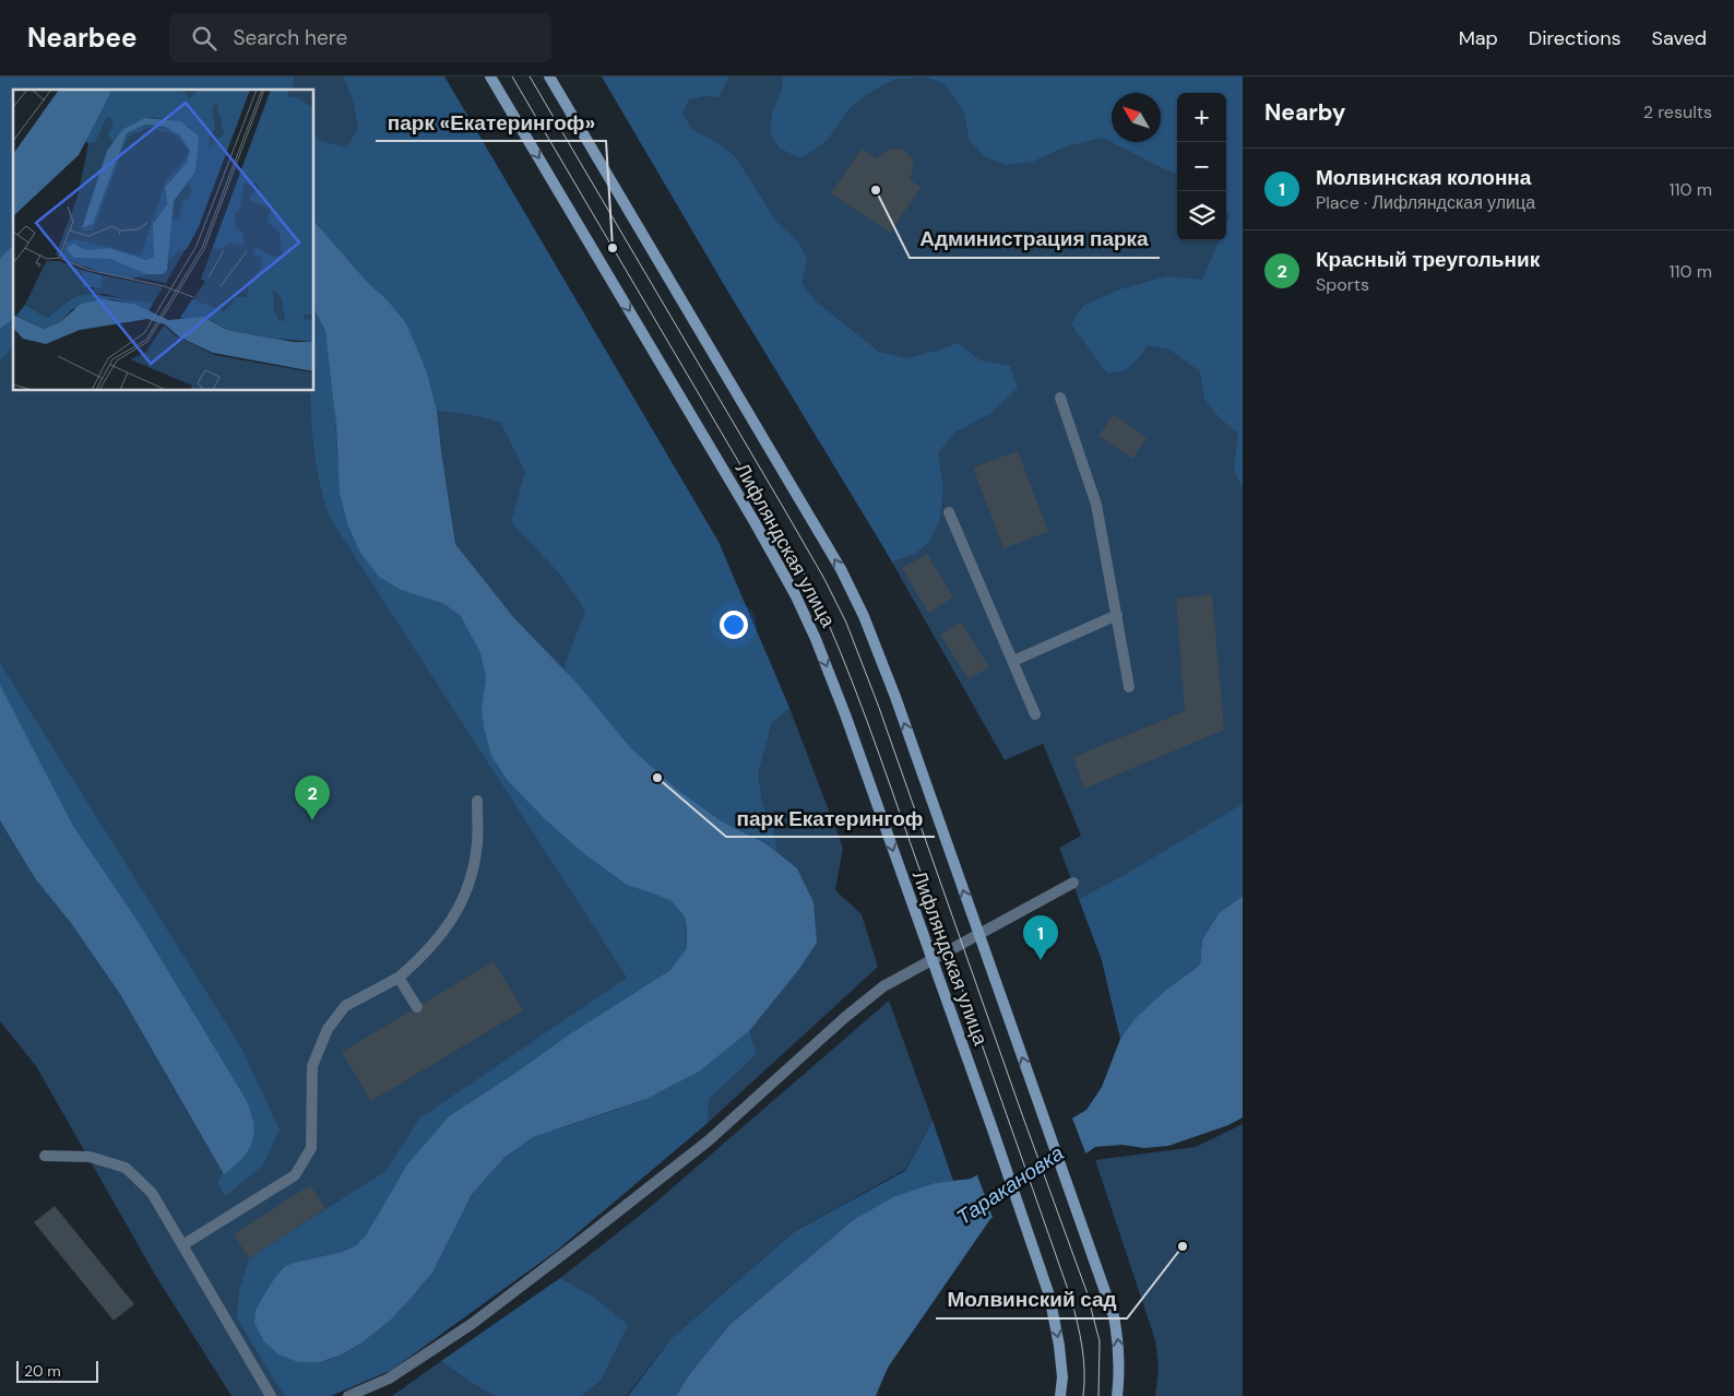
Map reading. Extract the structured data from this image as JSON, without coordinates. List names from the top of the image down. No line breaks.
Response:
{"streets":{"main road":["Лифляндская улица"]},"water":["Таракановка"],"places":["Администрация парка","парк «Екатерингоф»","парк Екатерингоф","Молвинский сад"],"scale_bar":"20 m","north":"top left","page":{"header":"Nearbee","search":"Search here","nav":["Map","Directions","Saved"],"heading":["Nearby","2 results"],"map_buttons":["+","−"],"list":[{"mark":"1","name":"Молвинская колонна","note":"Place · Лифляндская улица","value":"110 m"},{"mark":"2","name":"Красный треугольник","note":"Sports","value":"110 m"}],"pins":["2","1"],"scale":"20 m"}}
